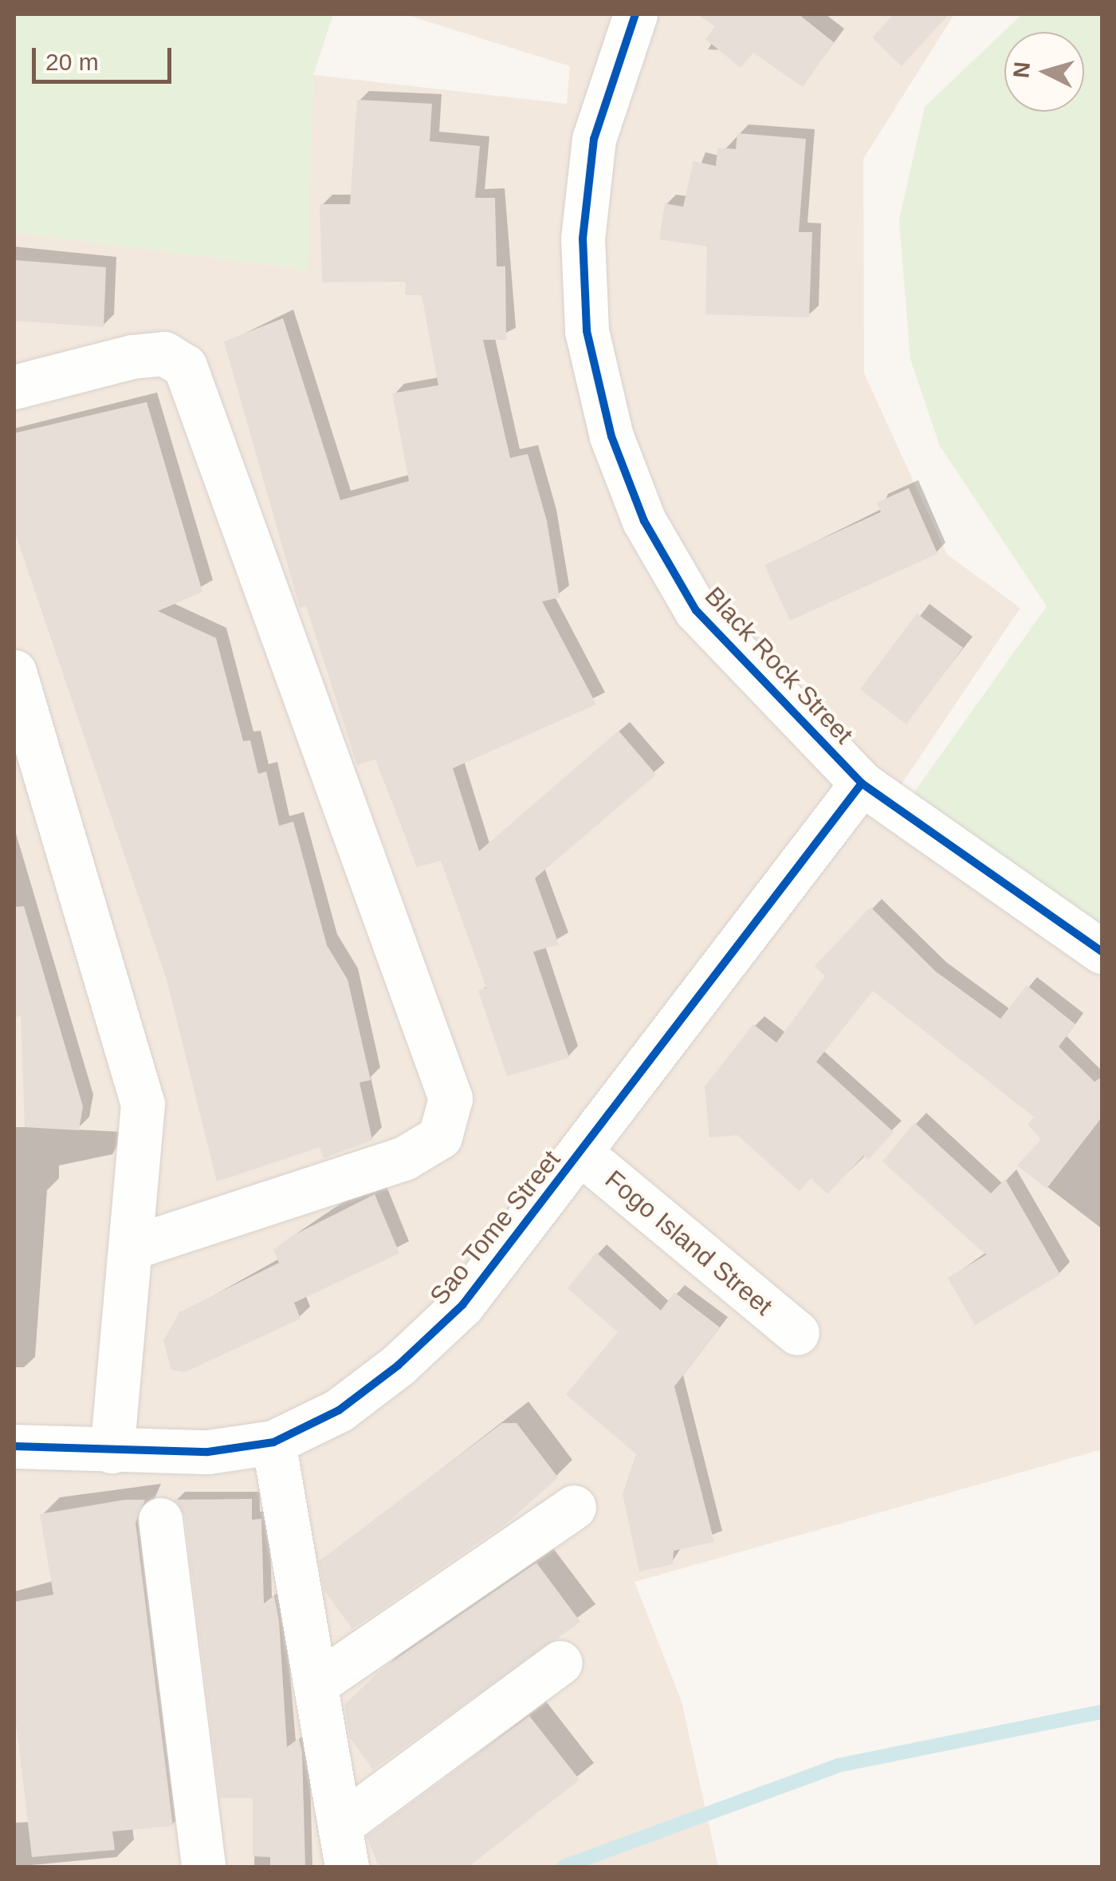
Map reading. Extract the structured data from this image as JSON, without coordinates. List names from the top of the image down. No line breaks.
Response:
{"streets":{"street":["Black Rock Street","Sao Tome Street","Fogo Island Street"]},"crossings":[["Black Rock Street","Sao Tome Street"],["Sao Tome Street","Fogo Island Street"]],"scale_bar":"20 m","north":"left"}
